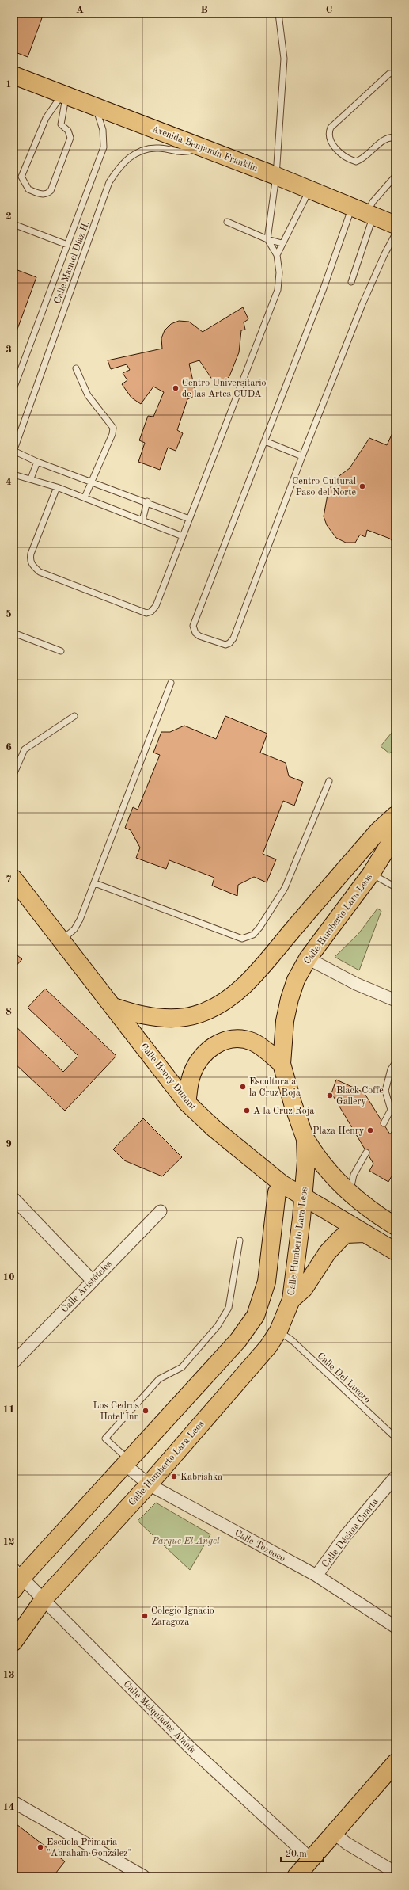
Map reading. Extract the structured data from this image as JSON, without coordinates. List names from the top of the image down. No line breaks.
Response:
{"streets":{"main road":["Avenida Benjamín Franklin","Calle Humberto Lara Leos","Calle Henry Dunant"],"street":["Calle Aristóteles","Calle Décima Cuarta","Calle Texcoco","Calle Melquíades Alanís"],"lane":["Calle Manuel Díaz H.","Calle Del Lucero"]},"crossings":[["Avenida Benjamín Franklin","Calle Manuel Díaz H."],["Calle Humberto Lara Leos","Calle Henry Dunant"],["Calle Humberto Lara Leos","Calle Del Lucero"],["Calle Humberto Lara Leos","Calle Texcoco"],["Calle Humberto Lara Leos","Calle Melquíades Alanís"],["Calle Décima Cuarta","Calle Texcoco"]],"parks":["Parque El Angel"],"places":["Centro Universitario de las Artes CUDA","Centro Cultural Paso del Norte","Escultura a la Cruz Roja","Black Coffe Gallery","A la Cruz Roja","Plaza Henry","Los Cedros Hotel Inn","Kabrishka","Colegio Ignacio Zaragoza","Escuela Primaria \"Abraham González\""],"scale_bar":"20 m","grid":{"columns":["A","B","C"],"rows":["1","2","3","4","5","6","7","8","9","10","11","12","13","14"]}}
